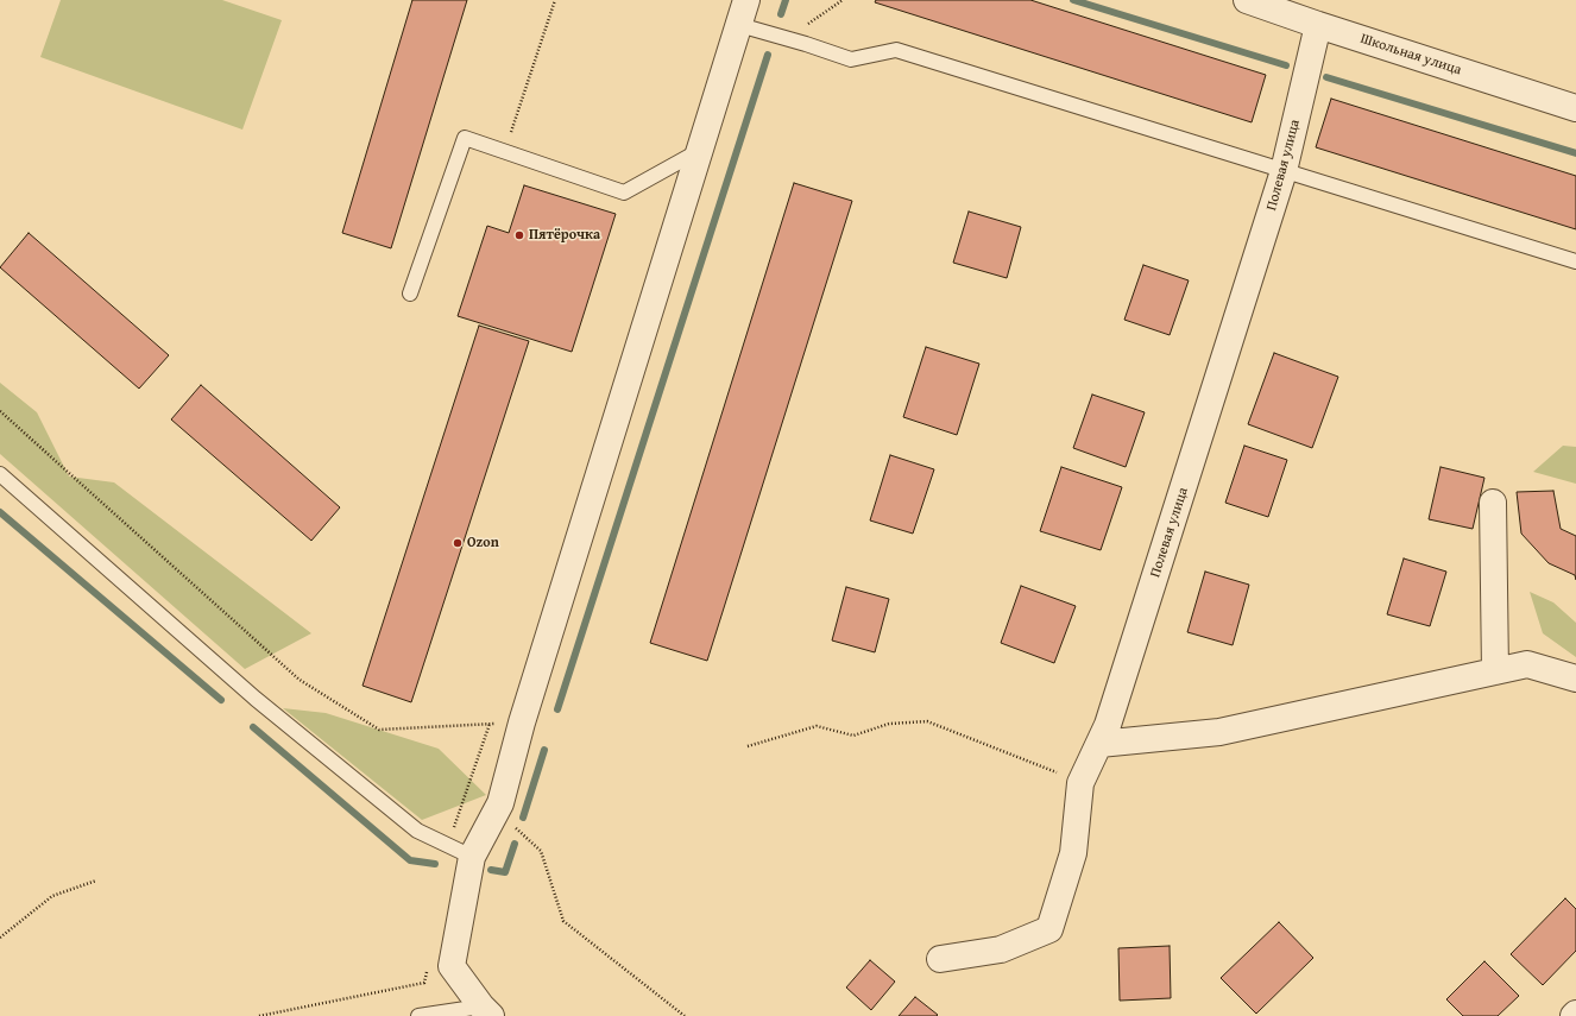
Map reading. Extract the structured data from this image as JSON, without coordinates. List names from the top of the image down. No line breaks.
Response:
{"streets":{"street":["Школьная улица","Полевая улица"]},"crossings":[["Школьная улица","Полевая улица"]],"places":["Пятёрочка","Ozon"]}
